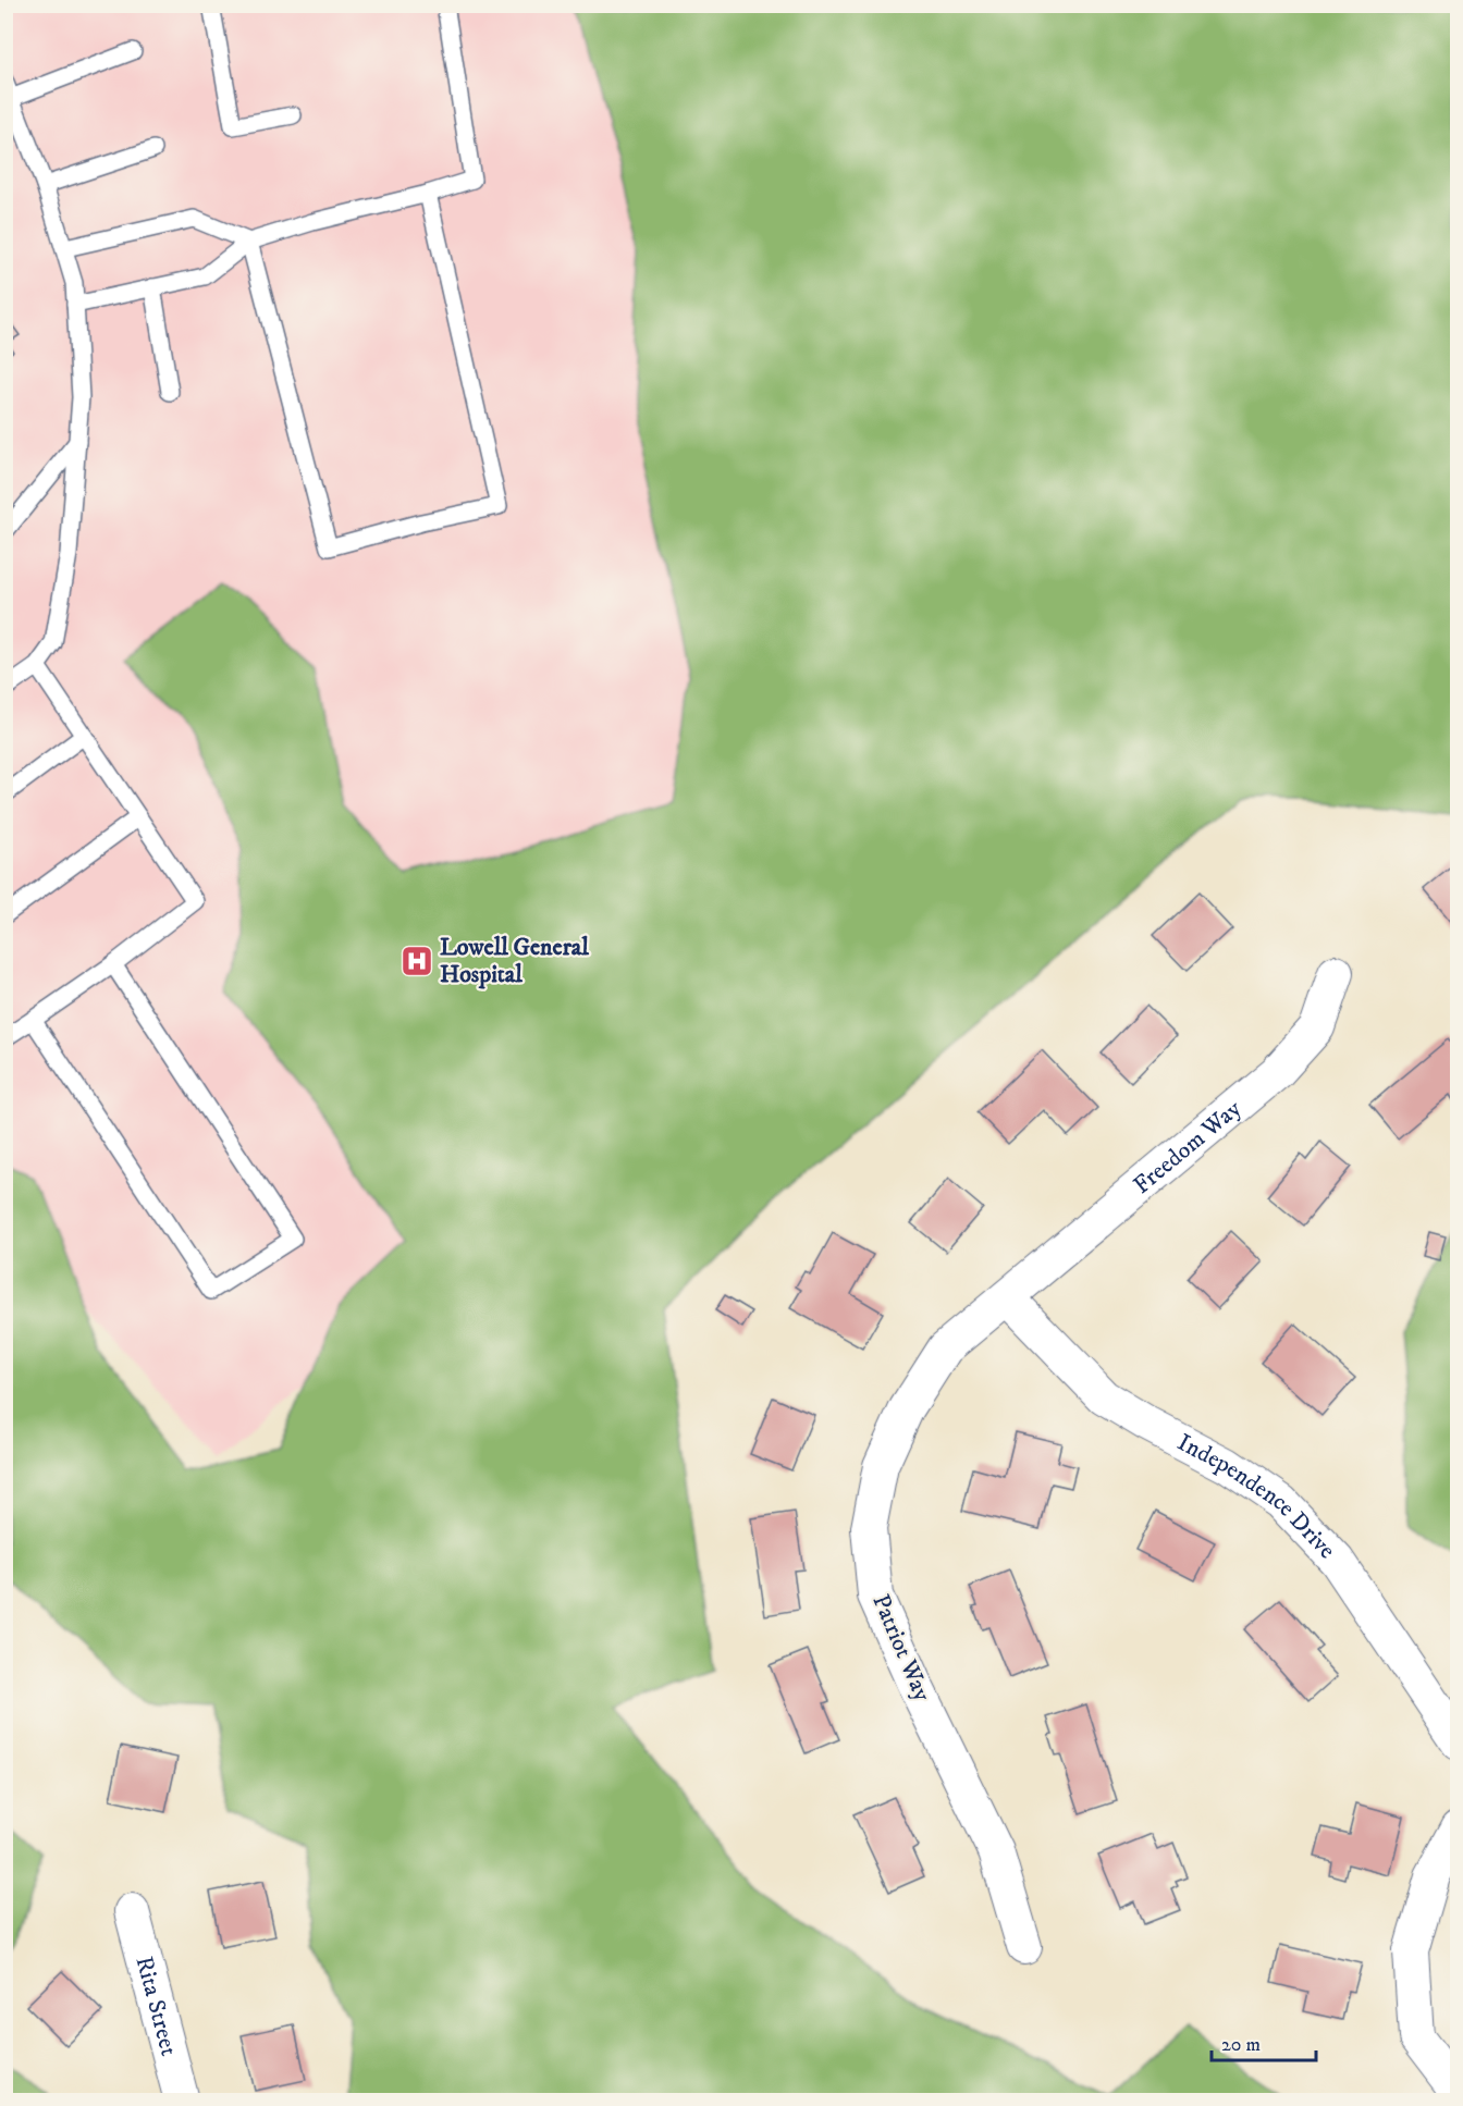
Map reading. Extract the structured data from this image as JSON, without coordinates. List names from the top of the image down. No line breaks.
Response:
{"streets":{"street":["Freedom Way","Independence Drive","Patriot Way","Rita Street"]},"crossings":[["Freedom Way","Independence Drive"],["Freedom Way","Patriot Way"],["Independence Drive","Patriot Way"]],"places":{"hospital":["Lowell General Hospital"]},"scale_bar":"20 m"}
